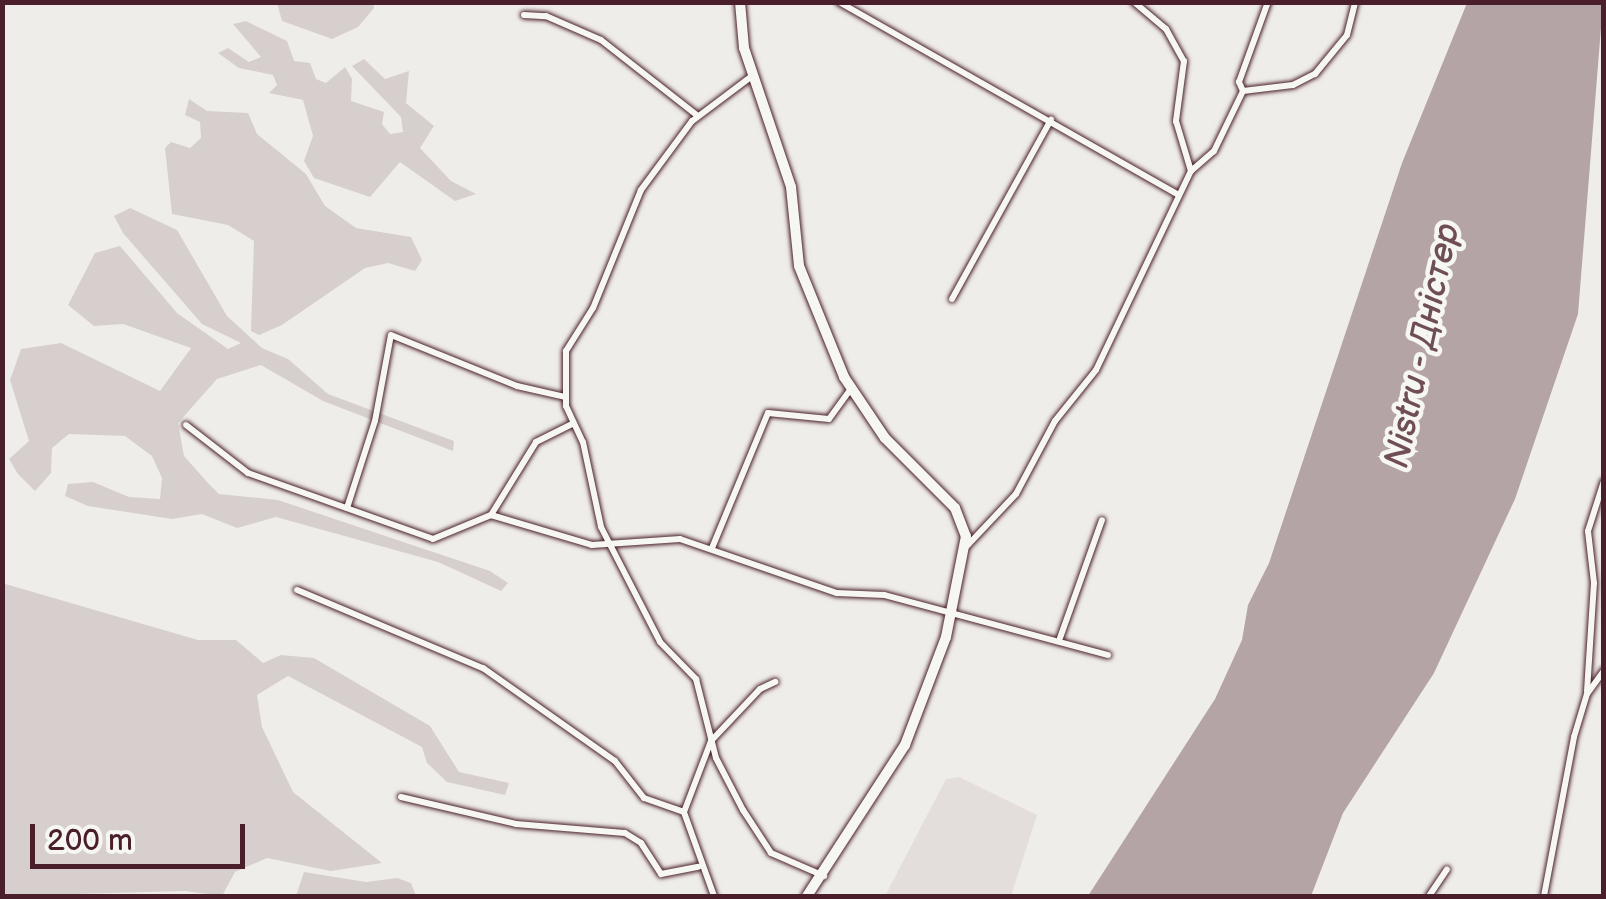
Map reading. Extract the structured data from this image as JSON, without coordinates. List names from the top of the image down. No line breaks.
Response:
{"water":["Nistru - Дністер"],"scale_bar":"200 m"}
